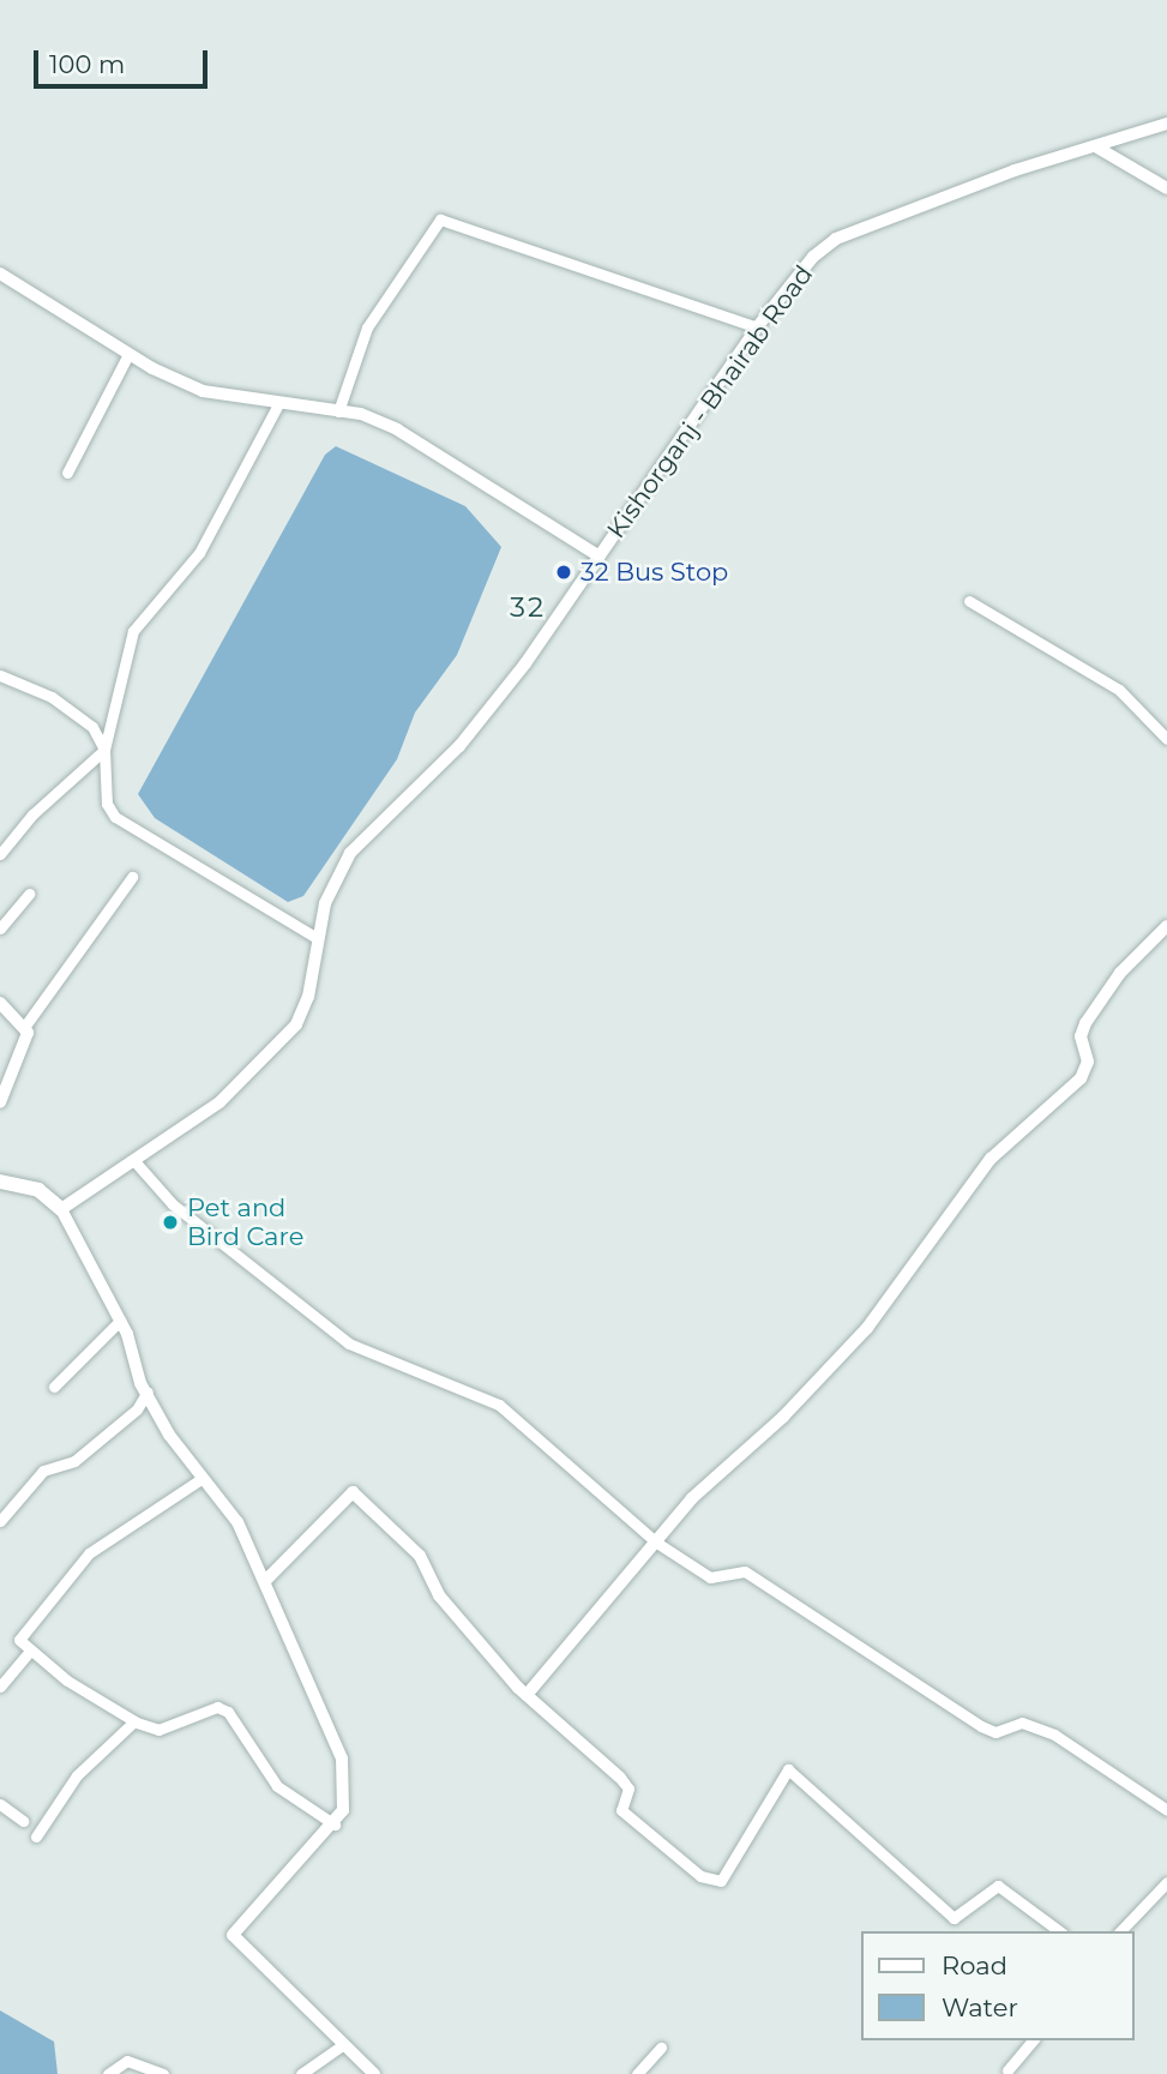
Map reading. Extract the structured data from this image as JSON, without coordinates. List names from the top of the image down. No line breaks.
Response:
{"streets":{"street":["Kishorganj - Bhairab Road"]},"districts":["32"],"places":["32 Bus Stop","Pet and Bird Care"],"legend":["Road","Water"],"scale_bar":"100 m"}
